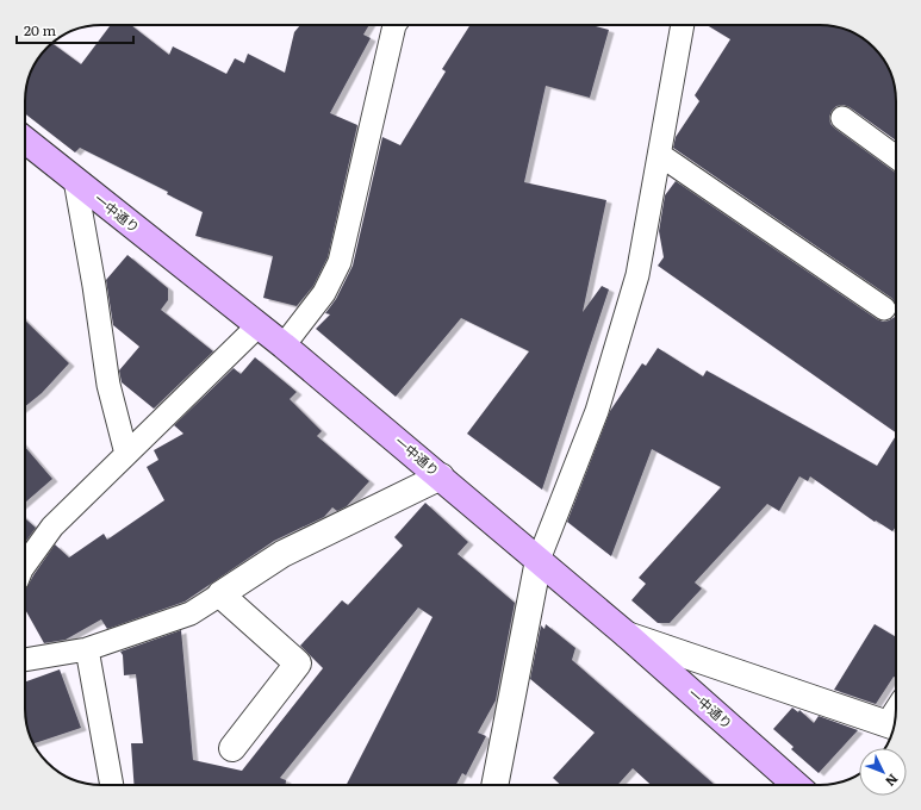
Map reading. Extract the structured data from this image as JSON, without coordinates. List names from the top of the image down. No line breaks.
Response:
{"streets":{"street":["一中通り"]},"scale_bar":"20 m","north":"bottom right"}
